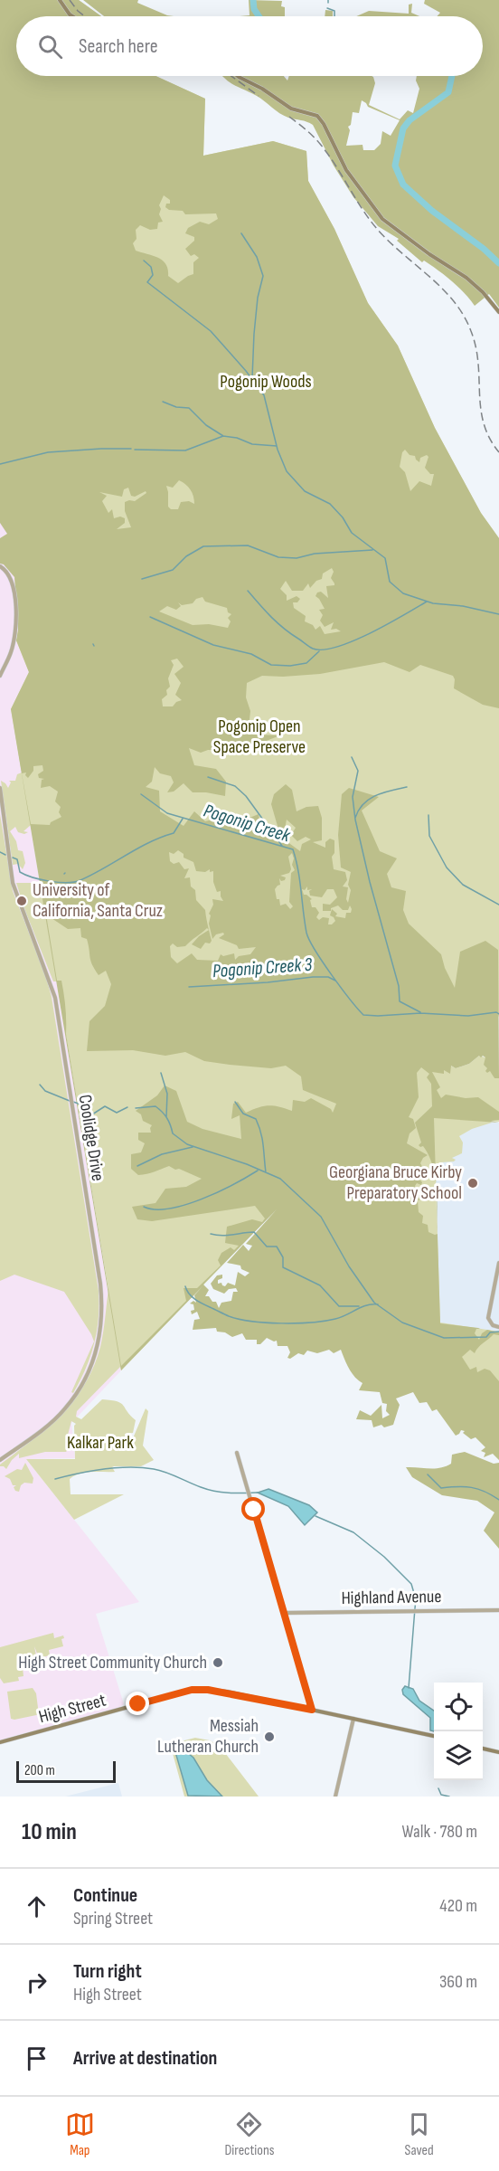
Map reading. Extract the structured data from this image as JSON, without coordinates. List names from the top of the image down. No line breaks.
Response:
{"streets":{"main road":["High Street"],"street":["Coolidge Drive","Highland Avenue"]},"water":["Pogonip Creek","Pogonip Creek 3"],"parks":["Pogonip Woods","Pogonip Open Space Preserve","Kalkar Park"],"places":["University of California, Santa Cruz","Georgiana Bruce Kirby Preparatory School","High Street Community Church","Messiah Lutheran Church"],"scale_bar":"200 m","page":{"search":"Search here","scale":"200 m","heading":["10 min","Walk · 780 m"],"list":[["Continue","Spring Street","420 m"],["Turn right","High Street","360 m"],"Arrive at destination"],"nav":["Map","Directions","Saved"]}}
